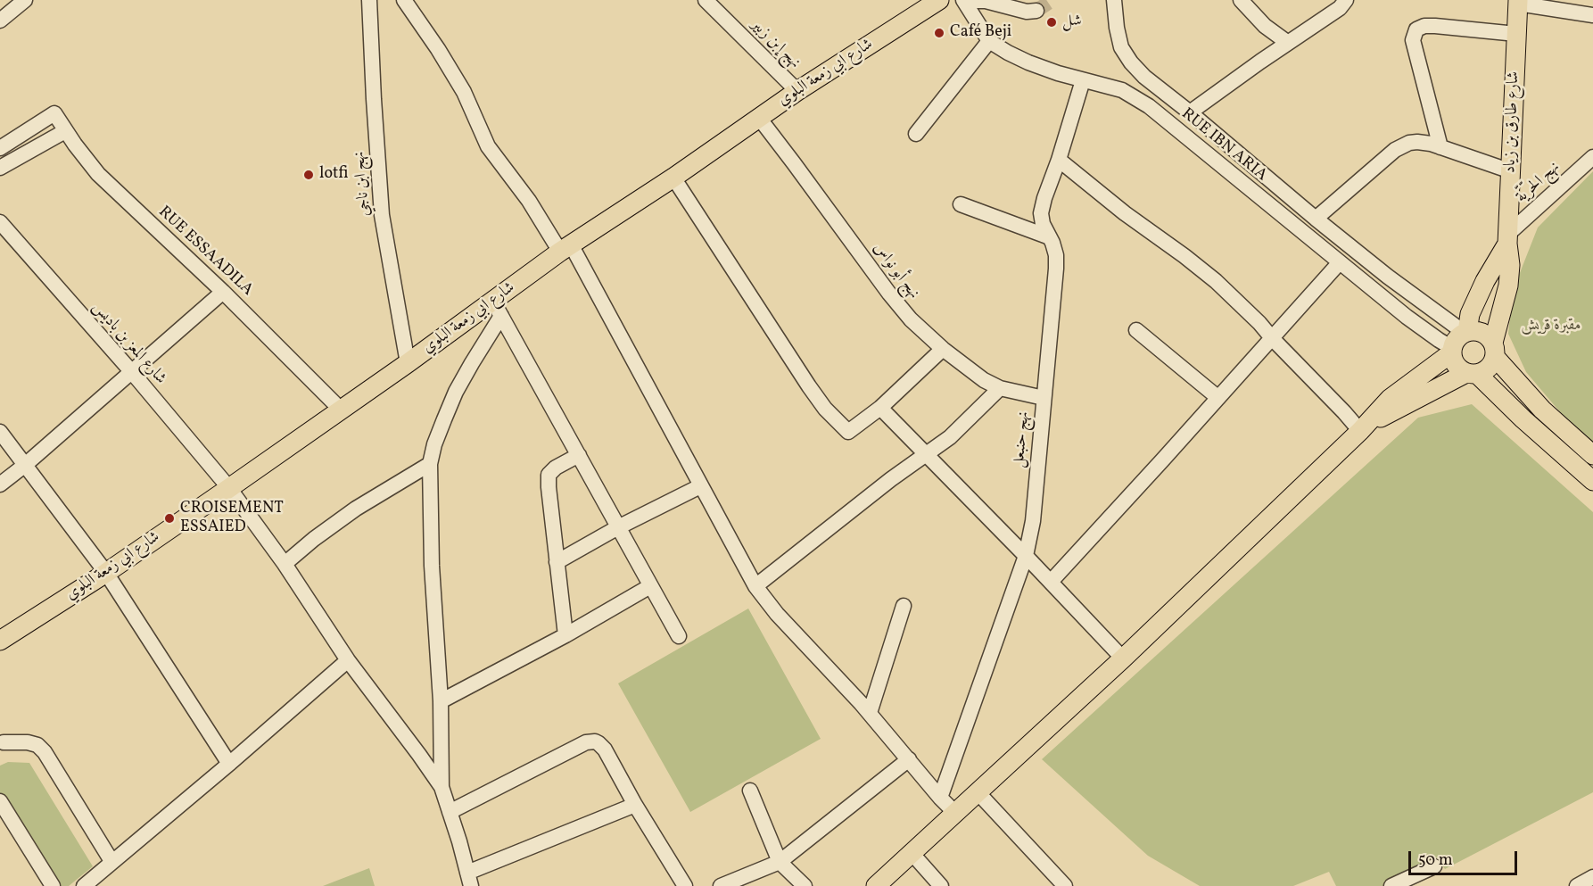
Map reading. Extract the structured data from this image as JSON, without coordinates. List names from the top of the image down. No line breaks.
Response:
{"streets":{"main road":["شارع ابي زمعة البلوي","شارع طارق بن زياد"],"street":["نهج إبن زبير","RUE IBN ARIA","نهج الحرّيّة","نهج ابن ناجي","RUE ESSAADILA","نهج أبو نواس","شارع المعز بن باديس","نهج حنبعل"]},"crossings":[["نهج إبن زبير","شارع ابي زمعة البلوي"],["شارع ابي زمعة البلوي","نهج ابن ناجي"],["شارع ابي زمعة البلوي","RUE ESSAADILA"],["شارع ابي زمعة البلوي","نهج أبو نواس"],["شارع ابي زمعة البلوي","شارع المعز بن باديس"],["شارع طارق بن زياد","RUE IBN ARIA"],["شارع طارق بن زياد","نهج الحرّيّة"],["RUE IBN ARIA","نهج حنبعل"],["نهج أبو نواس","نهج حنبعل"]],"parks":["مقبرة قريش"],"places":["شل","Café Beji","lotfi","CROISEMENT ESSAIED"],"scale_bar":"50 m"}
